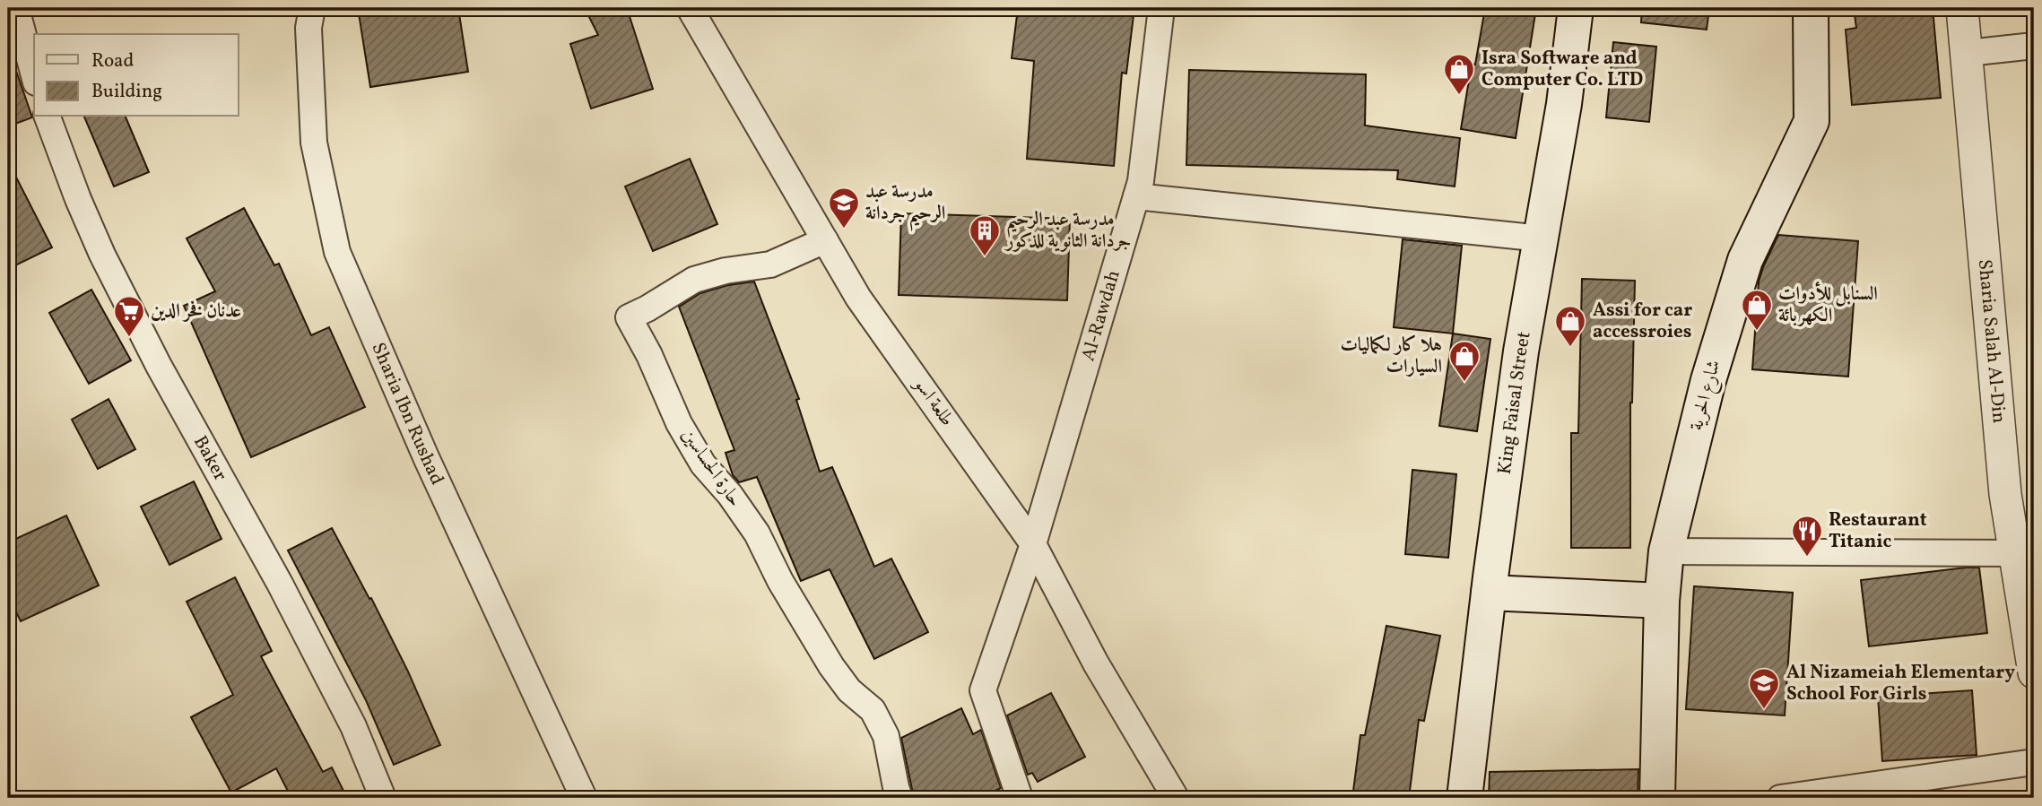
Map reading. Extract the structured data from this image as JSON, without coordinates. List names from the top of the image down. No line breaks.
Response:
{"streets":{"main road":["شارع الحرية","King Faisal Street"],"street":["Al-Rawdah","Sharia Salah Al-Din","طلعة اسو","Sharia Ibn Rushad","Baker","حارة الحساسين"]},"crossings":[["Al-Rawdah","طلعة اسو"],["طلعة اسو","حارة الحساسين"]],"places":{"shop":["Isra Software and Computer Co. LTD","السنابل للأدوات الكهربائة","Assi for car accessroies","هلا كار لكماليات السيارات"],"school or university":["مدرسة عبد الرحيم جردانة","Al Nizameiah Elementary School For Girls"],"building":["مدرسة عبد الرحيم جردانة الثانوية للذكور"],"supermarket":["عدنان فخر الدين"],"restaurant":["Restaurant Titanic"]},"legend":["Road","Building"]}
